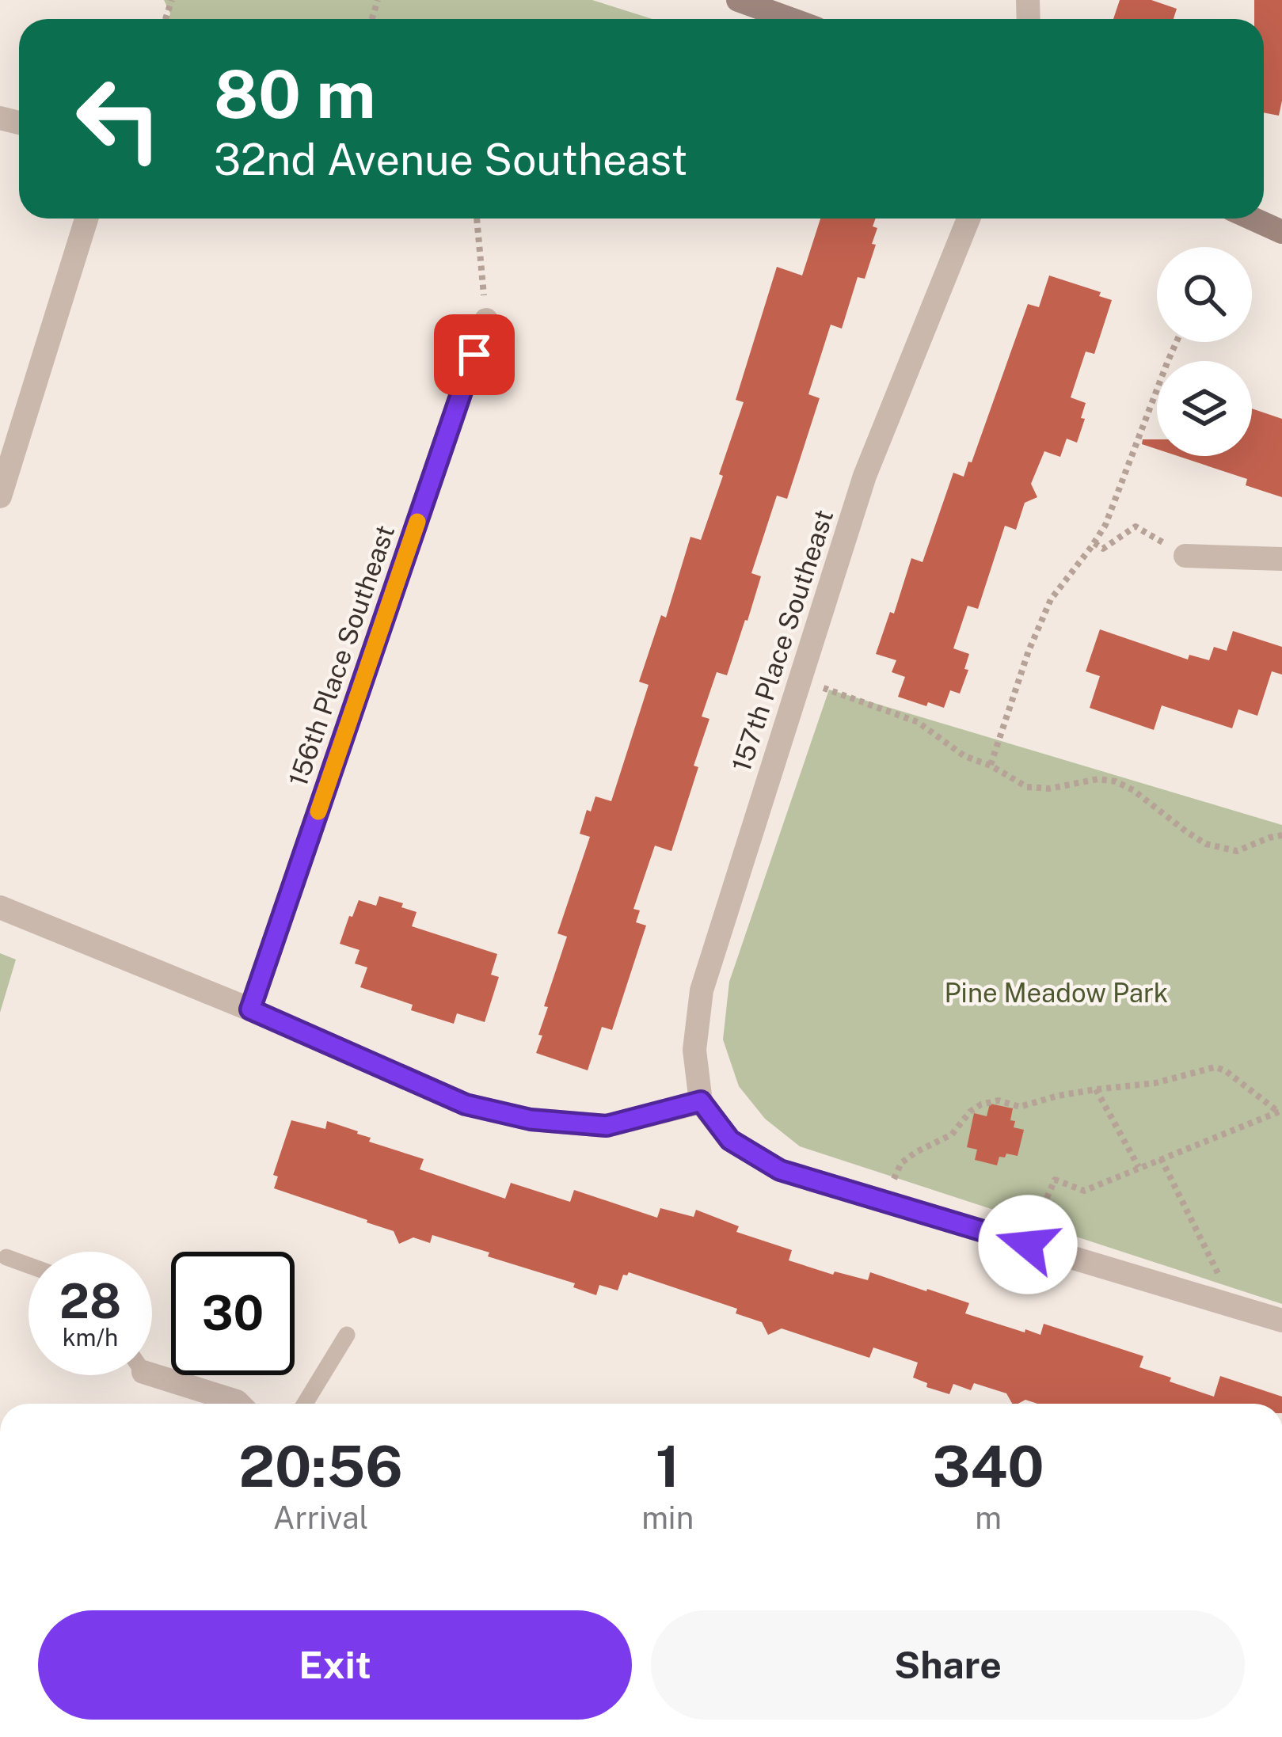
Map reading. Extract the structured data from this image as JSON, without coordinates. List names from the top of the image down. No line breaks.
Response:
{"streets":{"street":["157th Place Southeast","156th Place Southeast"]},"parks":["Pine Meadow Park"],"page":{"turn":["80 m","32nd Avenue Southeast"],"speed":"28 km/h","limit":"30","eta":["20:56","Arrival","1","min","340","m"],"buttons":["Exit","Share"]}}
